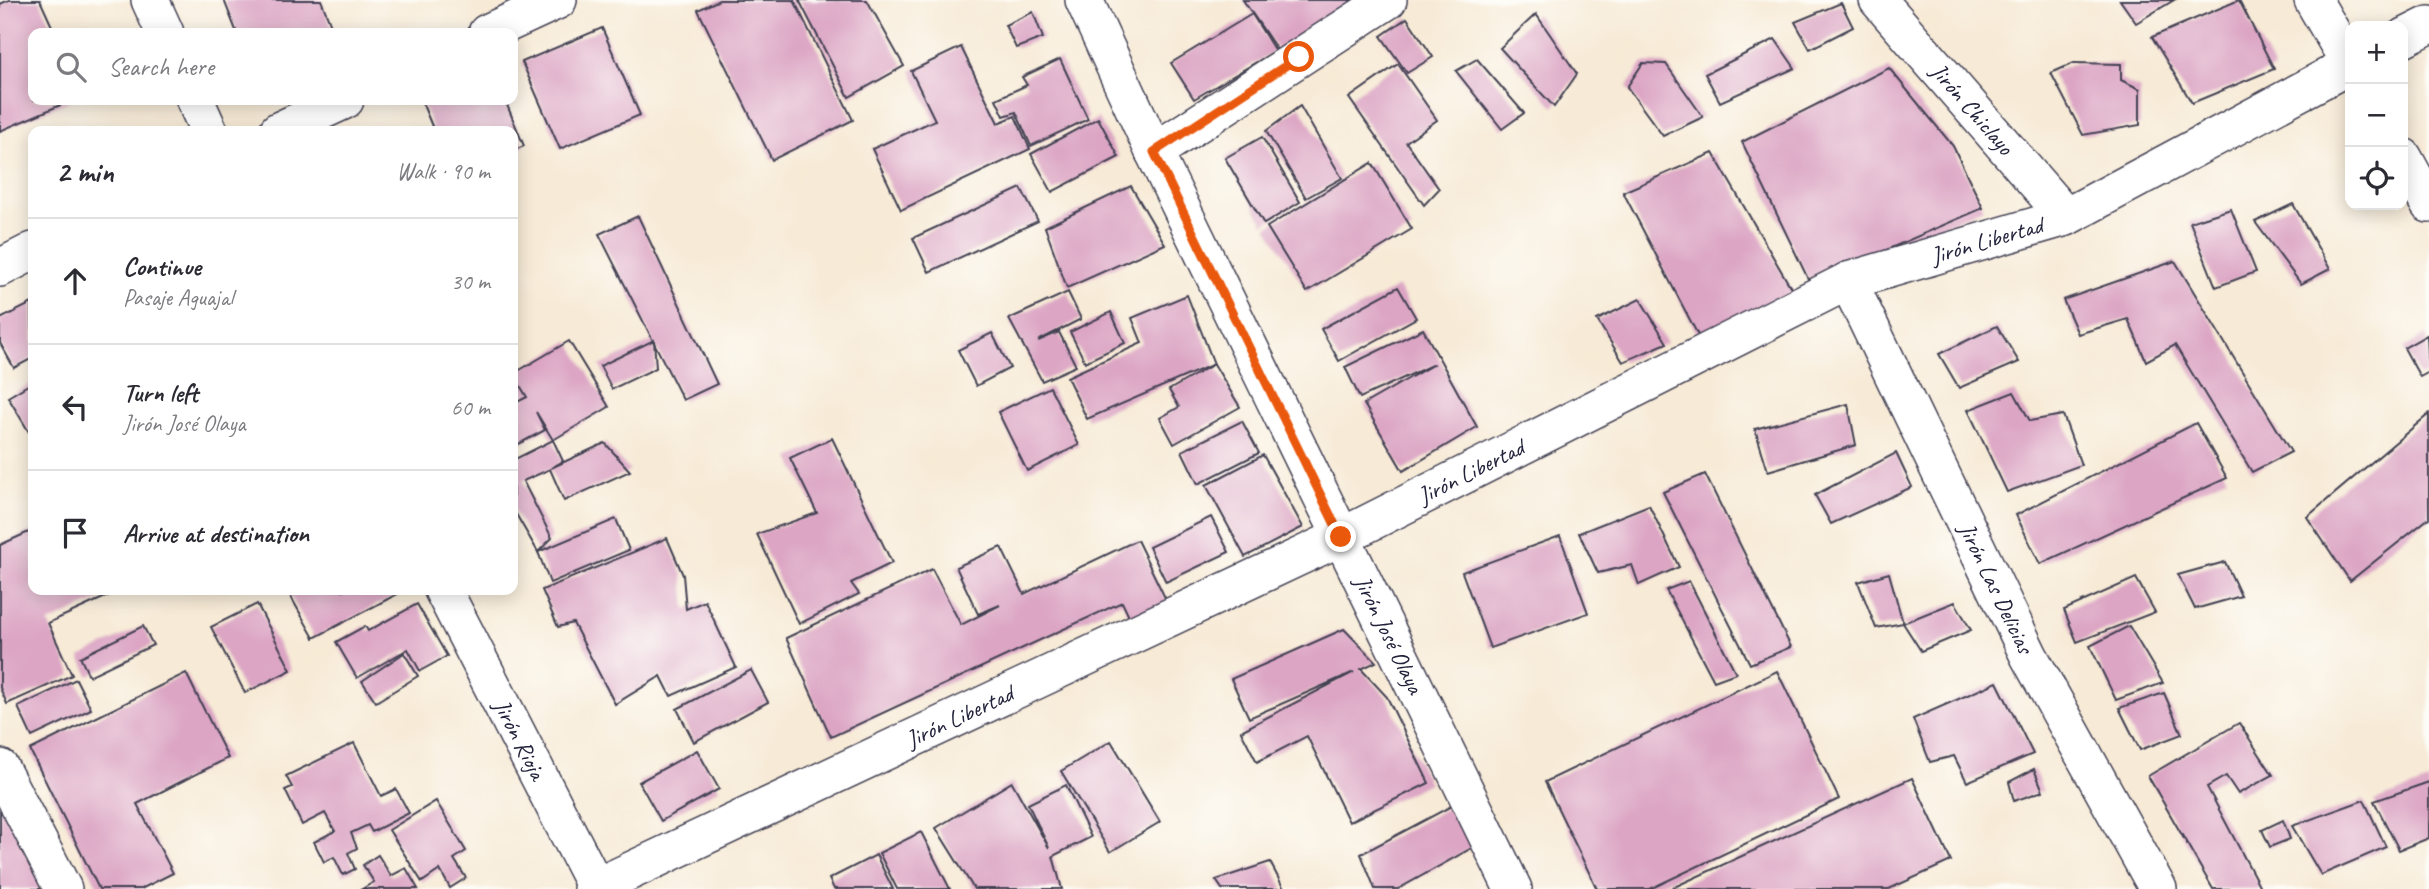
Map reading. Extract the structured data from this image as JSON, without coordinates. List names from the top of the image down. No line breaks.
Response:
{"streets":{"street":["Jirón Chiclayo","Jirón Libertad","Jirón Las Delicias","Jirón José Olaya","Jirón Rioja"]},"crossings":[["Jirón Chiclayo","Jirón Libertad"],["Jirón Libertad","Jirón Las Delicias"],["Jirón Libertad","Jirón José Olaya"],["Jirón Libertad","Jirón Rioja"]],"page":{"map_buttons":["+","−"],"search":"Search here","heading":["2 min","Walk · 90 m"],"list":[["Continue","Pasaje Aguajal","30 m"],["Turn left","Jirón José Olaya","60 m"],"Arrive at destination"]}}
